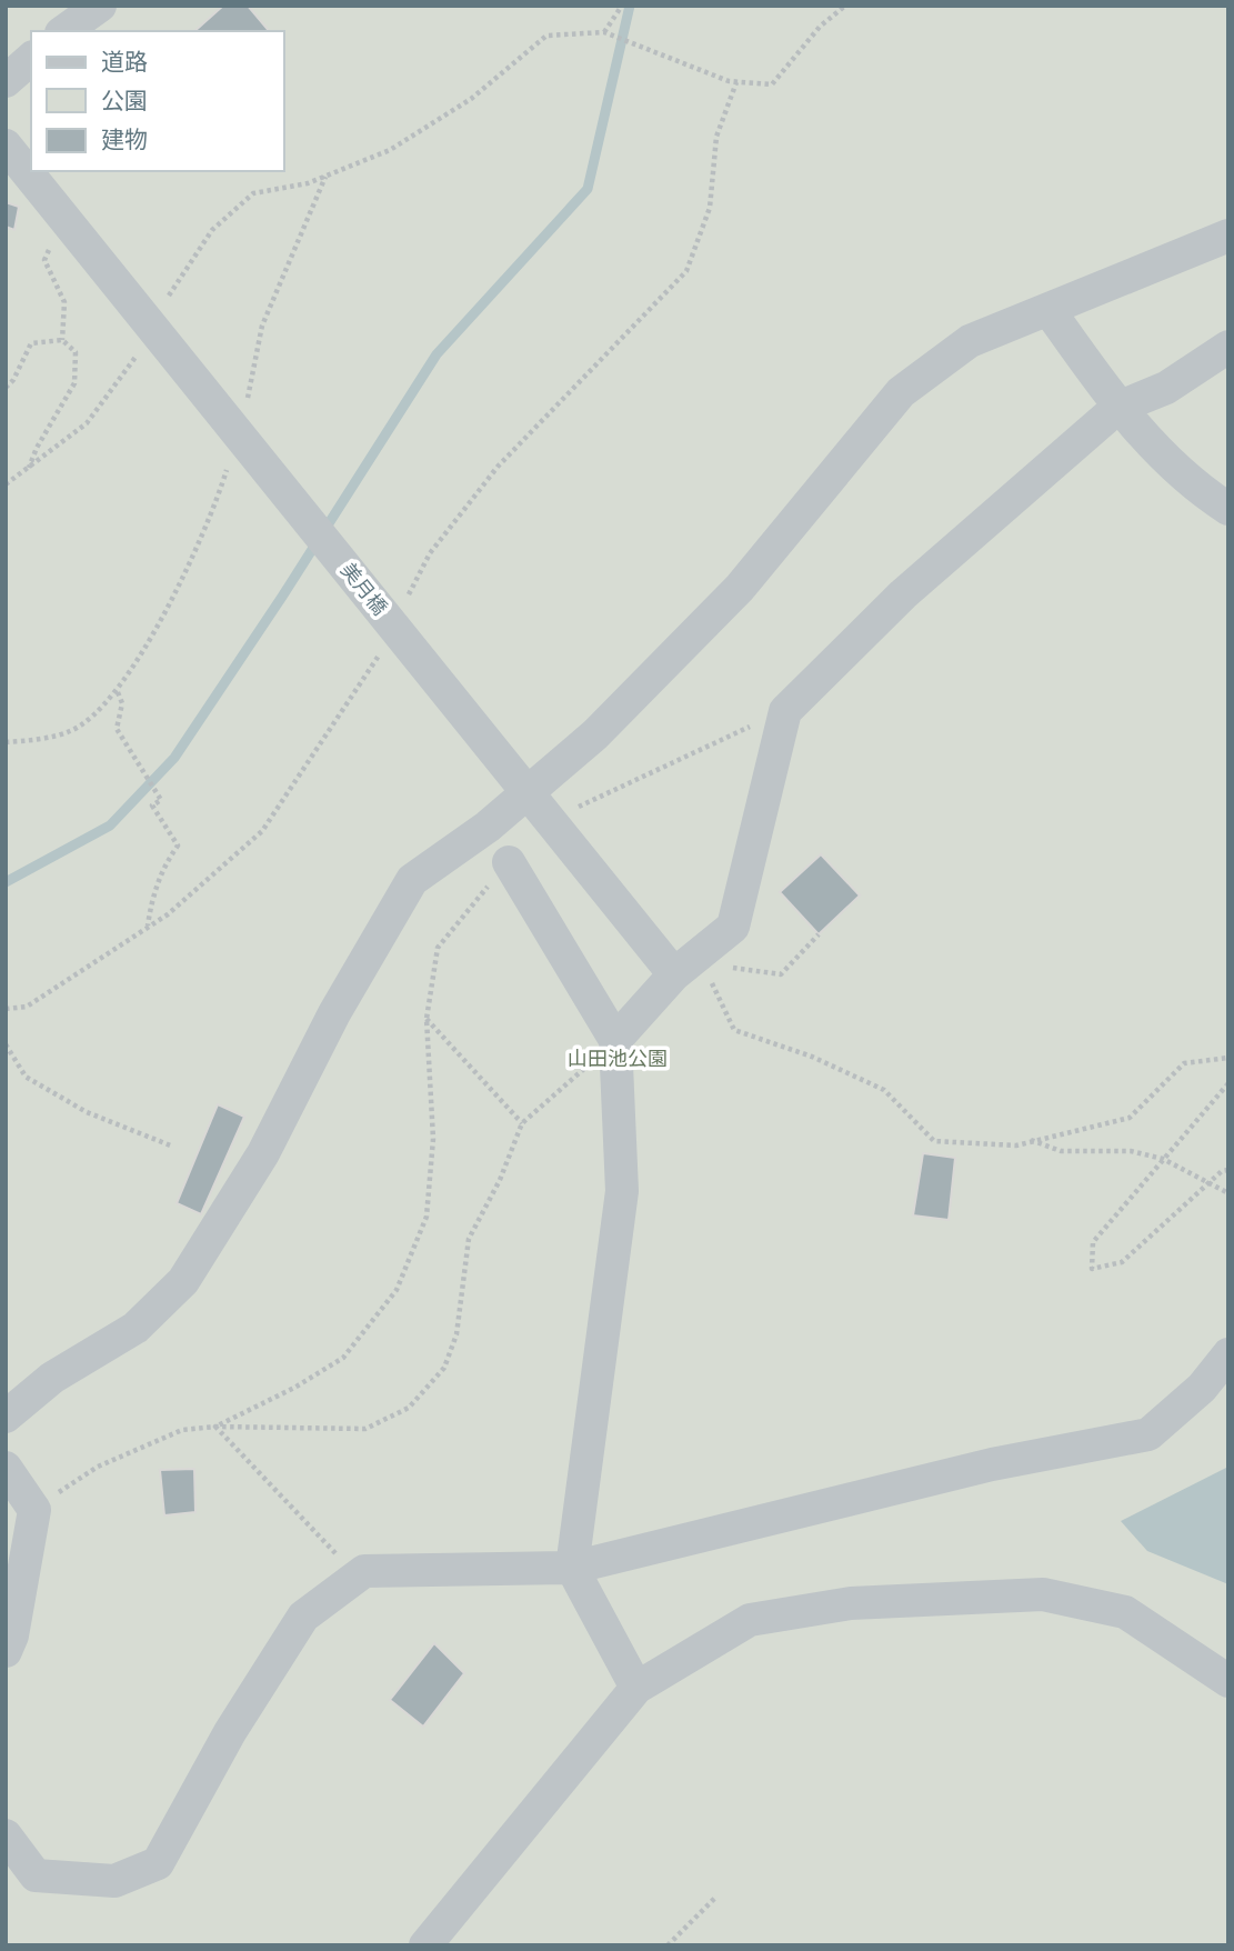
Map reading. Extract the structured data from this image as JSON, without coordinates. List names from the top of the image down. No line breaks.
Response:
{"streets":{"street":["美月橋"]},"parks":["山田池公園"],"legend":["道路","公園","建物"]}
